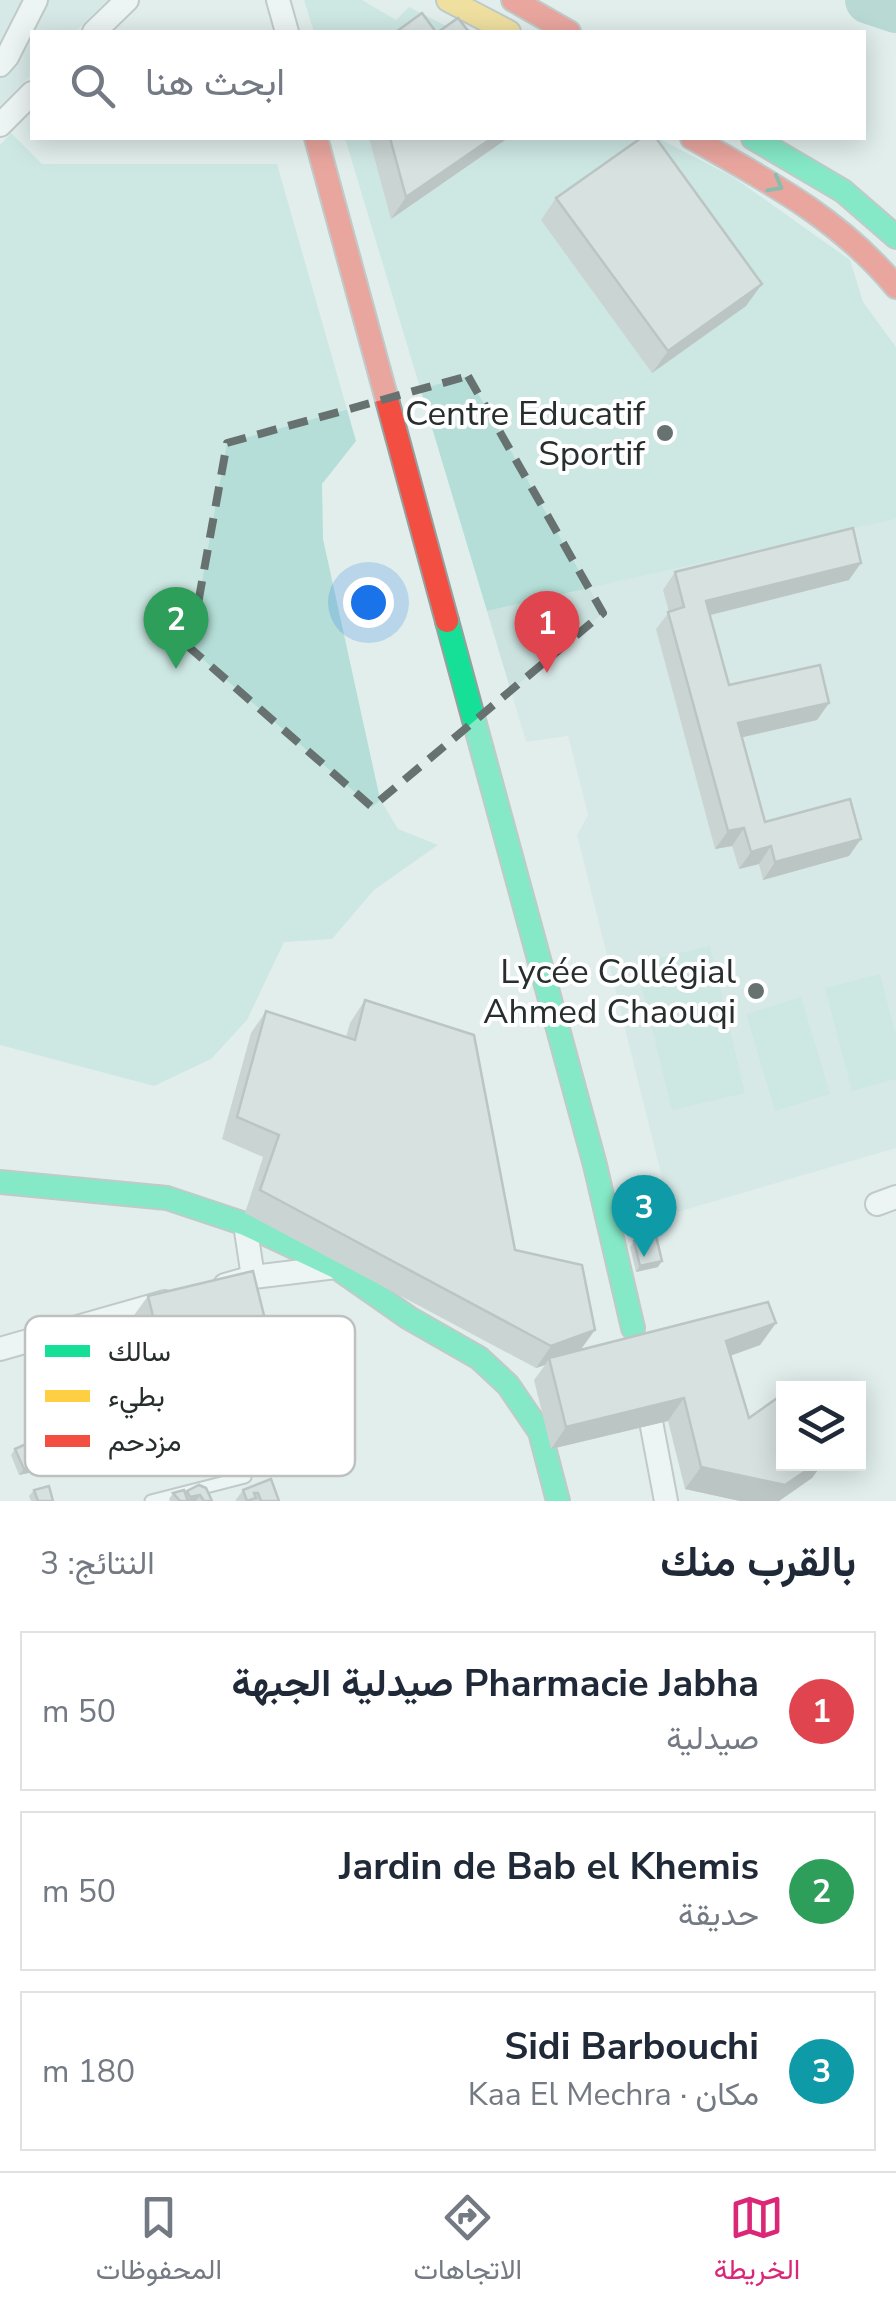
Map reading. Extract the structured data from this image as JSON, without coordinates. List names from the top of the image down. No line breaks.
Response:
{"places":["Centre Educatif Sportif","Lycée Collégial Ahmed Chaouqi"],"legend":["سالك","بطيء","مزدحم"],"page":{"search":"ابحث هنا","pins":["2","1","3"],"heading":["بالقرب منك","النتائج: 3"],"list":[{"mark":"1","name":"Pharmacie Jabha صيدلية الجبهة","note":"صيدلية","value":"50 m"},{"mark":"2","name":"Jardin de Bab el Khemis","note":"حديقة","value":"50 m"},{"mark":"3","name":"Sidi Barbouchi","note":"مكان · Kaa El Mechra","value":"180 m"}],"nav":["الخريطة","الاتجاهات","المحفوظات"]}}
